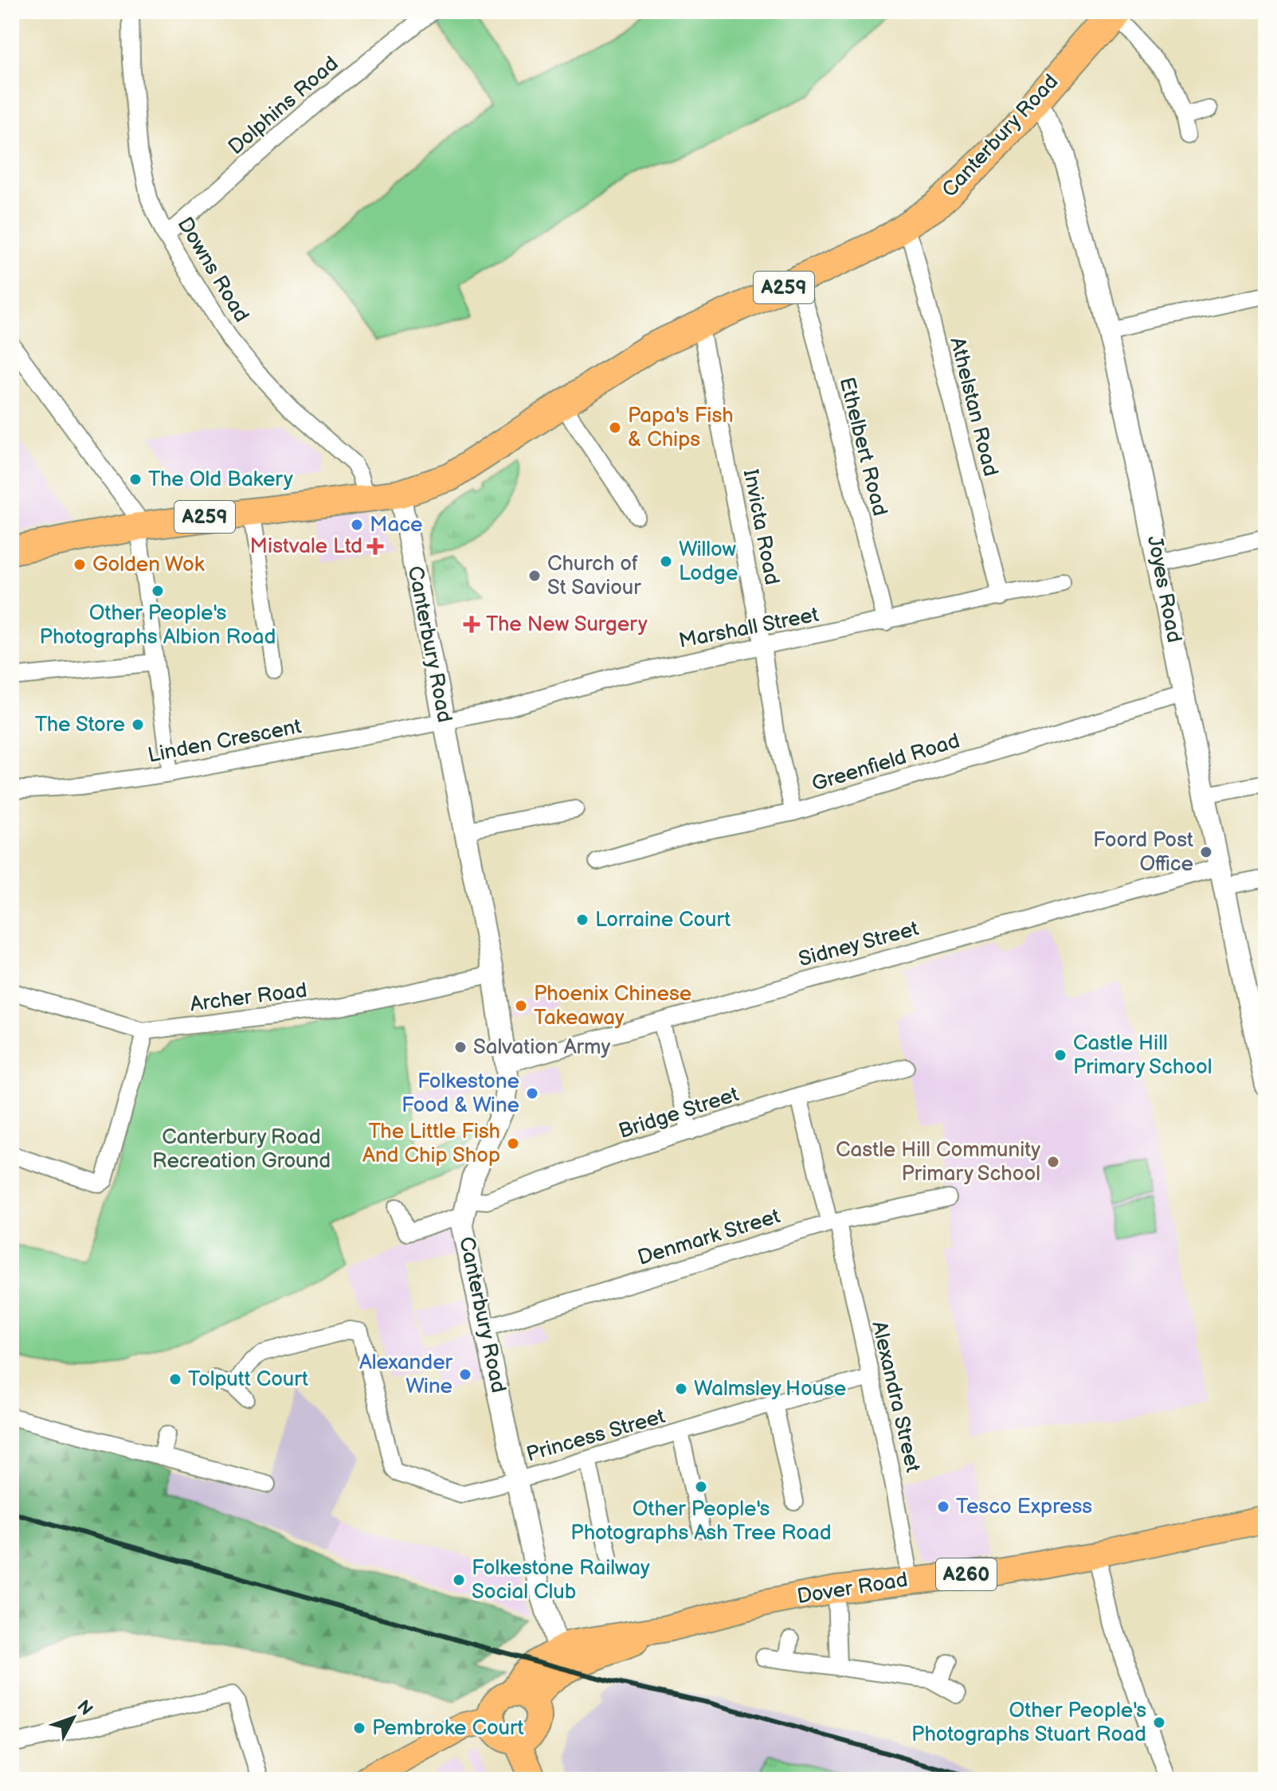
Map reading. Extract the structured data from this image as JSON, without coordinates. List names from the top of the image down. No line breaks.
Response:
{"streets":{"highway":["Canterbury Road","A259"],"main road":["A260","Dover Road"],"street":["Dolphins Road","Downs Road","Athelstan Road","Ethelbert Road","Invicta Road","Joyes Road","Marshall Street","Linden Crescent","Greenfield Road","Sidney Street","Archer Road","Bridge Street","Denmark Street","Alexandra Street","Princess Street"]},"crossings":[["Dolphins Road","Downs Road"],["Canterbury Road","A259"],["Canterbury Road","Athelstan Road"],["Canterbury Road","Ethelbert Road"],["Canterbury Road","Invicta Road"],["Canterbury Road","Joyes Road"],["Canterbury Road","Marshall Street"],["Canterbury Road","Linden Crescent"],["Canterbury Road","Sidney Street"],["Canterbury Road","Archer Road"],["Canterbury Road","Bridge Street"],["Canterbury Road","Denmark Street"],["Canterbury Road","Princess Street"],["Canterbury Road","Dover Road"],["Downs Road","A259"],["Athelstan Road","Marshall Street"],["Ethelbert Road","Marshall Street"],["Invicta Road","Marshall Street"],["Invicta Road","Greenfield Road"],["Joyes Road","Greenfield Road"],["Joyes Road","Sidney Street"],["Marshall Street","Linden Crescent"],["Bridge Street","Alexandra Street"],["Denmark Street","Alexandra Street"],["Alexandra Street","Princess Street"],["Alexandra Street","Dover Road"]],"parks":["Canterbury Road Recreation Ground"],"places":{"other":["Papa's Fish & Chips","The Old Bakery","Mace","Willow Lodge","Golden Wok","Church of St Saviour","Other People's Photographs Albion Road","The Store","Foord Post Office","Lorraine Court","Phoenix Chinese Takeaway","Salvation Army","Castle Hill Primary School","Folkestone Food & Wine","The Little Fish And Chip Shop","Castle Hill Community Primary School","Alexander Wine","Tolputt Court","Walmsley House","Other People's Photographs Ash Tree Road","Tesco Express","Folkestone Railway Social Club","Other People's Photographs Stuart Road","Pembroke Court"],"health":["Mistvale Ltd","The New Surgery"]},"north":"top right"}
